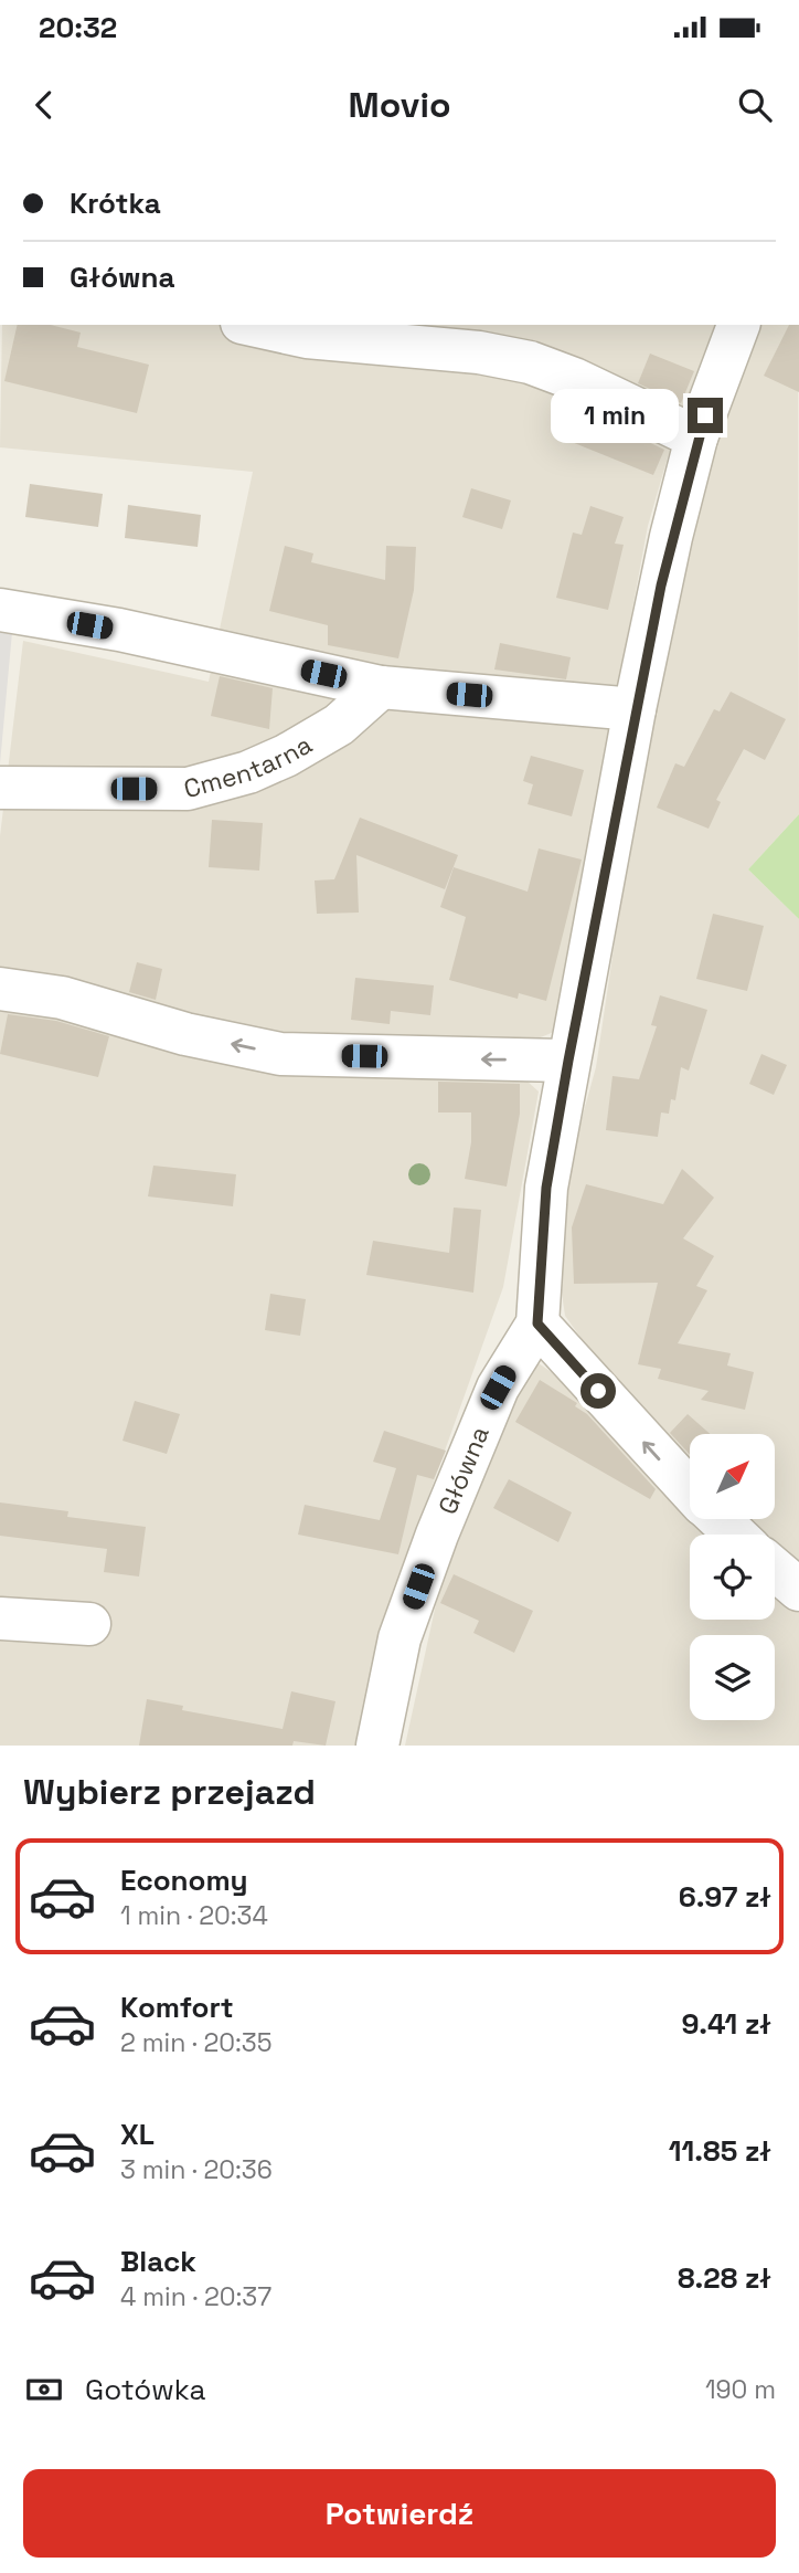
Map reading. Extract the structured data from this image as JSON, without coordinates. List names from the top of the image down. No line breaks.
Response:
{"streets":{"street":["Cmentarna","Główna"]},"north":"top right","page":{"status":"20:32","header":"Movio","banner":["Krótka","Główna"],"bubble":"1 min","heading":"Wybierz przejazd","list":[{"name":"Economy","note":"1 min · 20:34","value":"6.97 zł"},{"name":"Komfort","note":"2 min · 20:35","value":"9.41 zł"},{"name":"XL","note":"3 min · 20:36","value":"11.85 zł"},{"name":"Black","note":"4 min · 20:37","value":"8.28 zł"}],"pay":["Gotówka","190 m"],"buttons":"Potwierdź"}}
